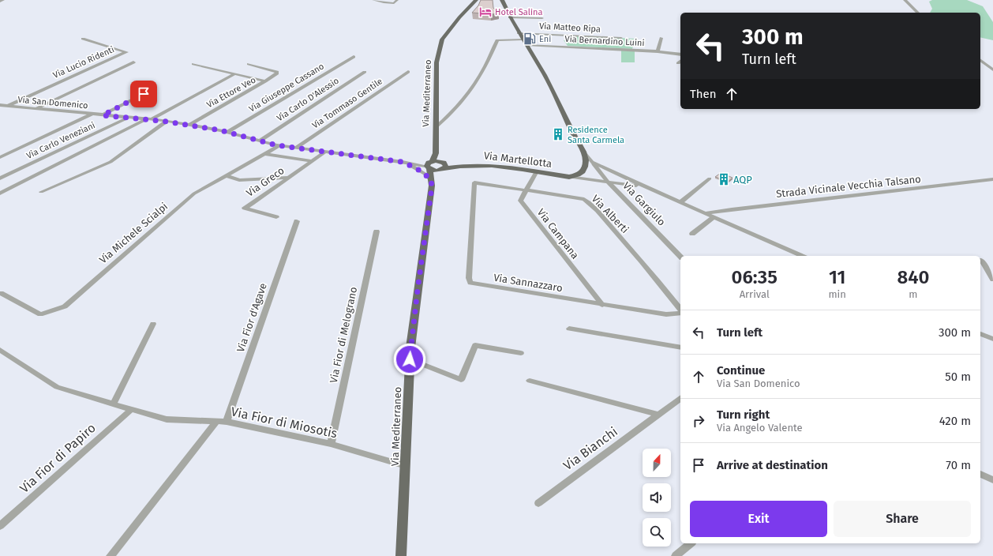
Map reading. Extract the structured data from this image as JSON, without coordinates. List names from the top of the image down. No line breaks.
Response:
{"streets":{"main road":["Via Mediterraneo","Via Martellotta"],"street":["Via Matteo Ripa","Via Bernardino Luini","Via Lucio Ridenti","Via Giuseppe Cassano","Via Ettore Veo","Via Carlo D'Alessio","Via San Domenico","Via Tommaso Gentile","Via Carlo Veneziani","Via Greco","Strada Vicinale Vecchia Talsano","Via Gargiulo","Via Alberti","Via Michele Scialpi","Via Campana","Via Sannazzaro","Via Fior d'Agave","Via Fior di Melograno","Via Fior di Miosotis","Via Bianchi","Via Fior di Papiro"]},"crossings":[["Via Lucio Ridenti","Via San Domenico"],["Via Giuseppe Cassano","Via San Domenico"],["Via Ettore Veo","Via San Domenico"],["Via Mediterraneo","Via San Domenico"],["Via Mediterraneo","Via Martellotta"],["Via Mediterraneo","Via Fior di Miosotis"],["Via Carlo D'Alessio","Via San Domenico"],["Via San Domenico","Via Tommaso Gentile"],["Via San Domenico","Via Carlo Veneziani"],["Via San Domenico","Via Martellotta"],["Via San Domenico","Via Greco"],["Via San Domenico","Via Michele Scialpi"],["Via Martellotta","Via Campana"],["Via Alberti","Via Campana"],["Via Alberti","Via Sannazzaro"],["Via Campana","Via Sannazzaro"],["Via Fior d'Agave","Via Fior di Miosotis"],["Via Fior di Melograno","Via Fior di Miosotis"],["Via Fior di Miosotis","Via Fior di Papiro"]],"places":{"hotel":["Hotel Salina"],"fuel station":["Eni"],"building":["Residence Santa Carmela","AQP"]},"north":"top","page":{"turn":["300 m","Turn left"],"then":"Then","eta":["06:35","Arrival","11","min","840","m"],"list":[{"name":"Turn left","value":"300 m"},{"name":"Continue","note":"Via San Domenico","value":"50 m"},{"name":"Turn right","note":"Via Angelo Valente","value":"420 m"},{"name":"Arrive at destination","value":"70 m"}],"buttons":["Exit","Share"]}}
